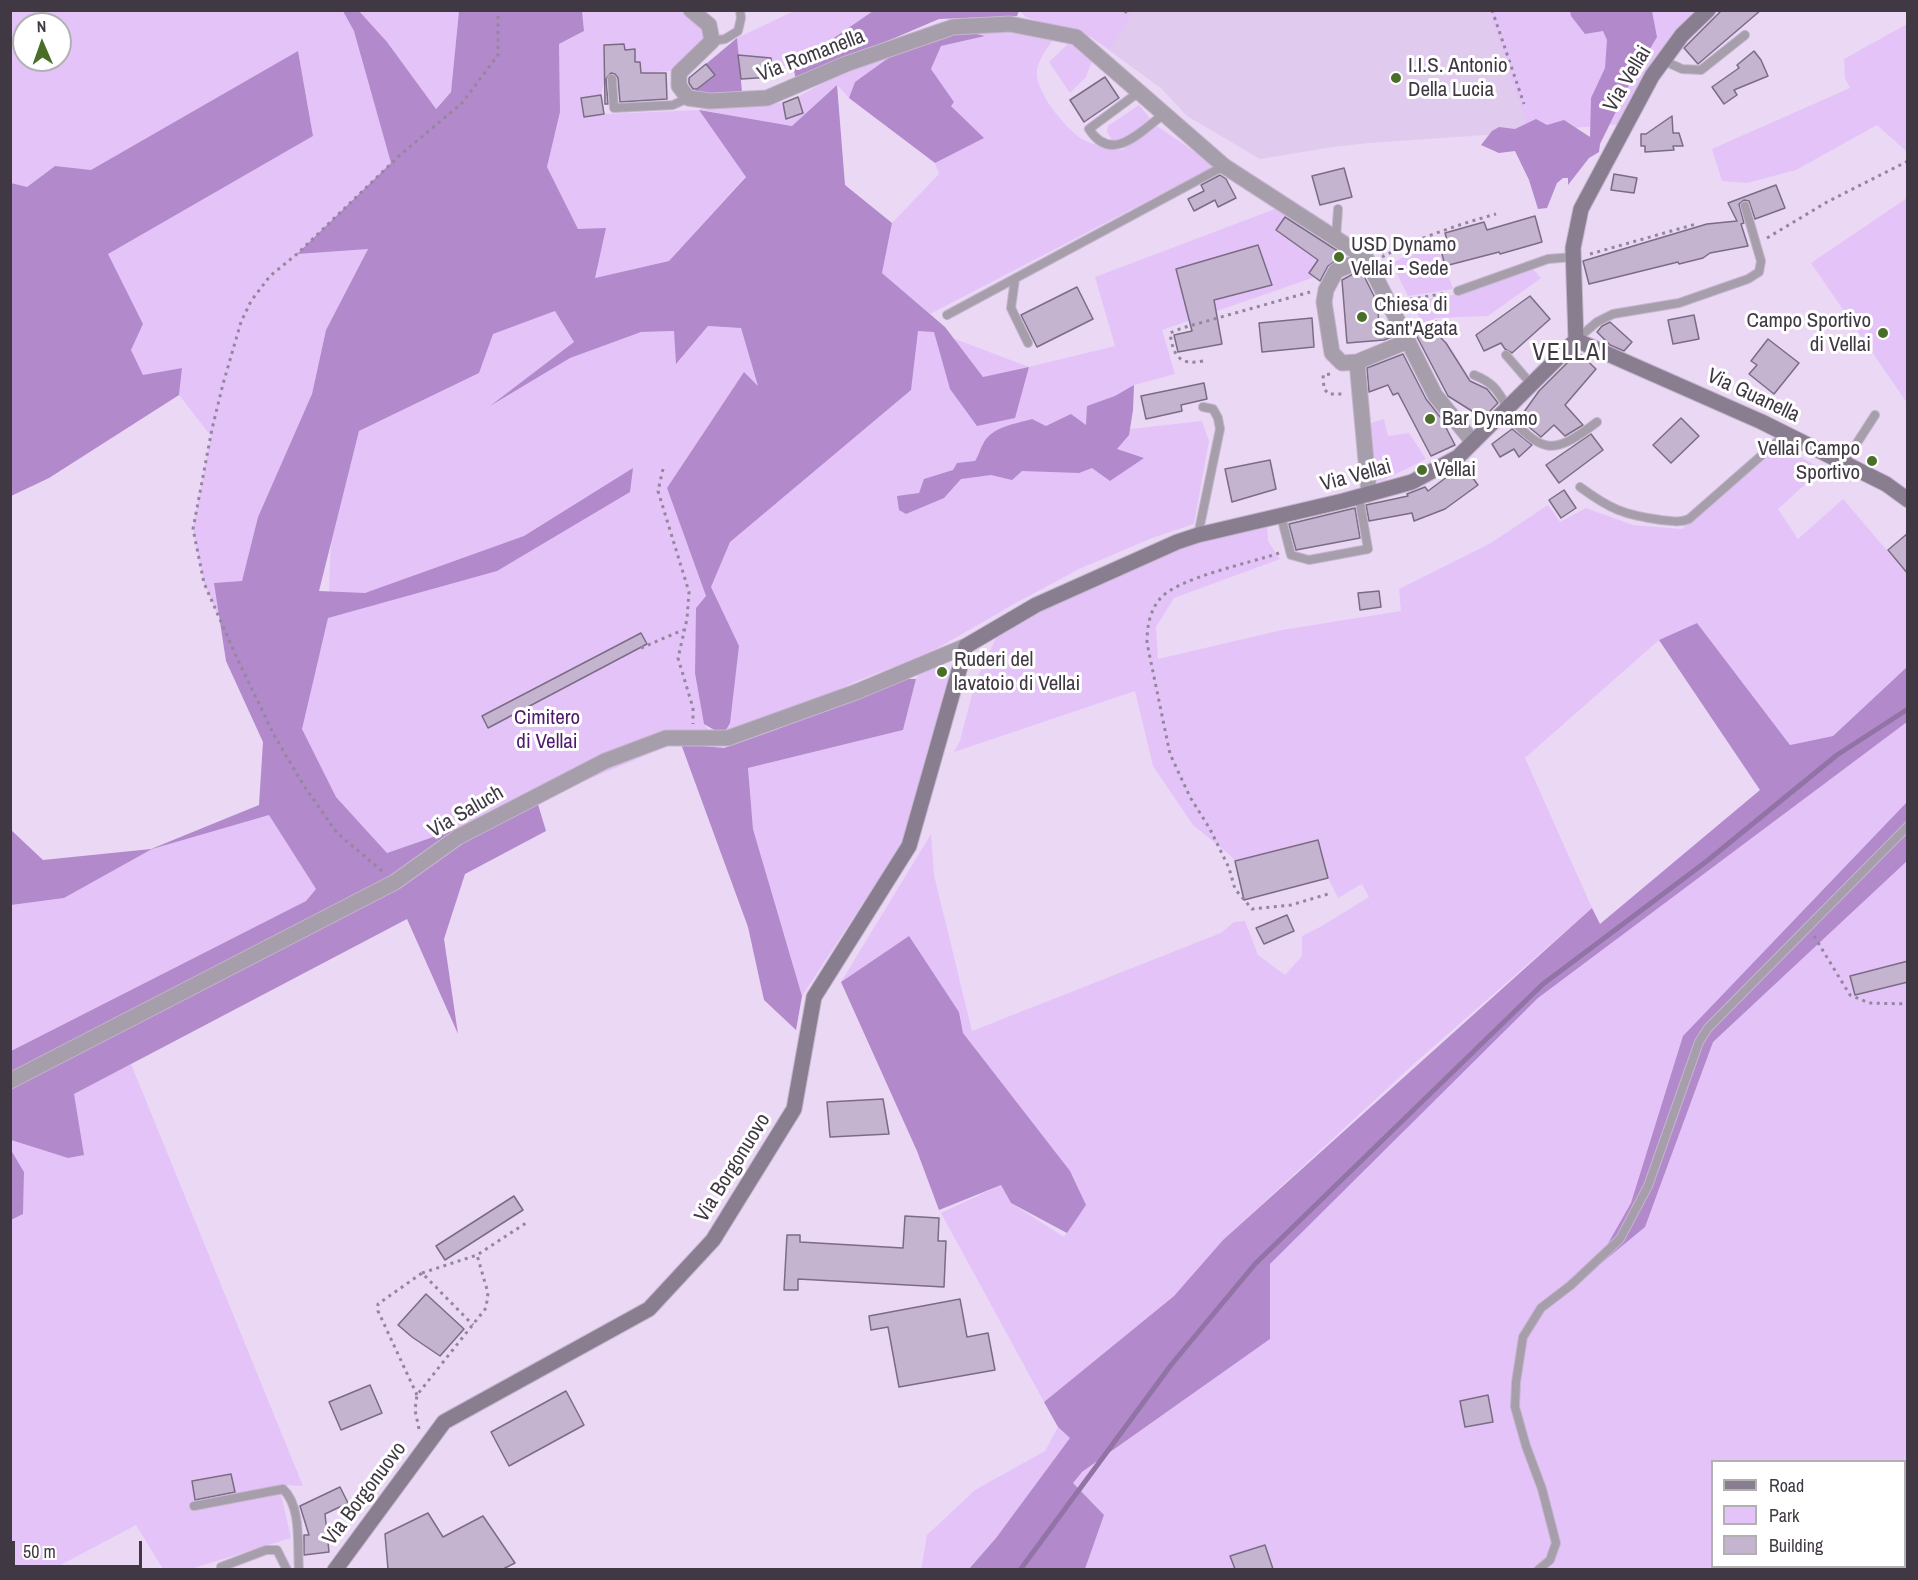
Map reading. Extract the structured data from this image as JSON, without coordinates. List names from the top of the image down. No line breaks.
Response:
{"streets":{"street":["Via Romanella","Via Vellai","Via Guanella","Via Saluch","Via Borgonuovo"]},"crossings":[["Via Vellai","Via Guanella"],["Via Vellai","Via Saluch"],["Via Vellai","Via Borgonuovo"],["Via Saluch","Via Borgonuovo"]],"districts":["VELLAI"],"parks":["Cimitero di Vellai"],"places":["I.I.S. Antonio Della Lucia","USD Dynamo Vellai - Sede","Chiesa di Sant'Agata","Campo Sportivo di Vellai","Bar Dynamo","Vellai Campo Sportivo","Vellai","Ruderi del lavatoio di Vellai"],"legend":["Road","Park","Building"],"scale_bar":"50 m","north":"top"}
